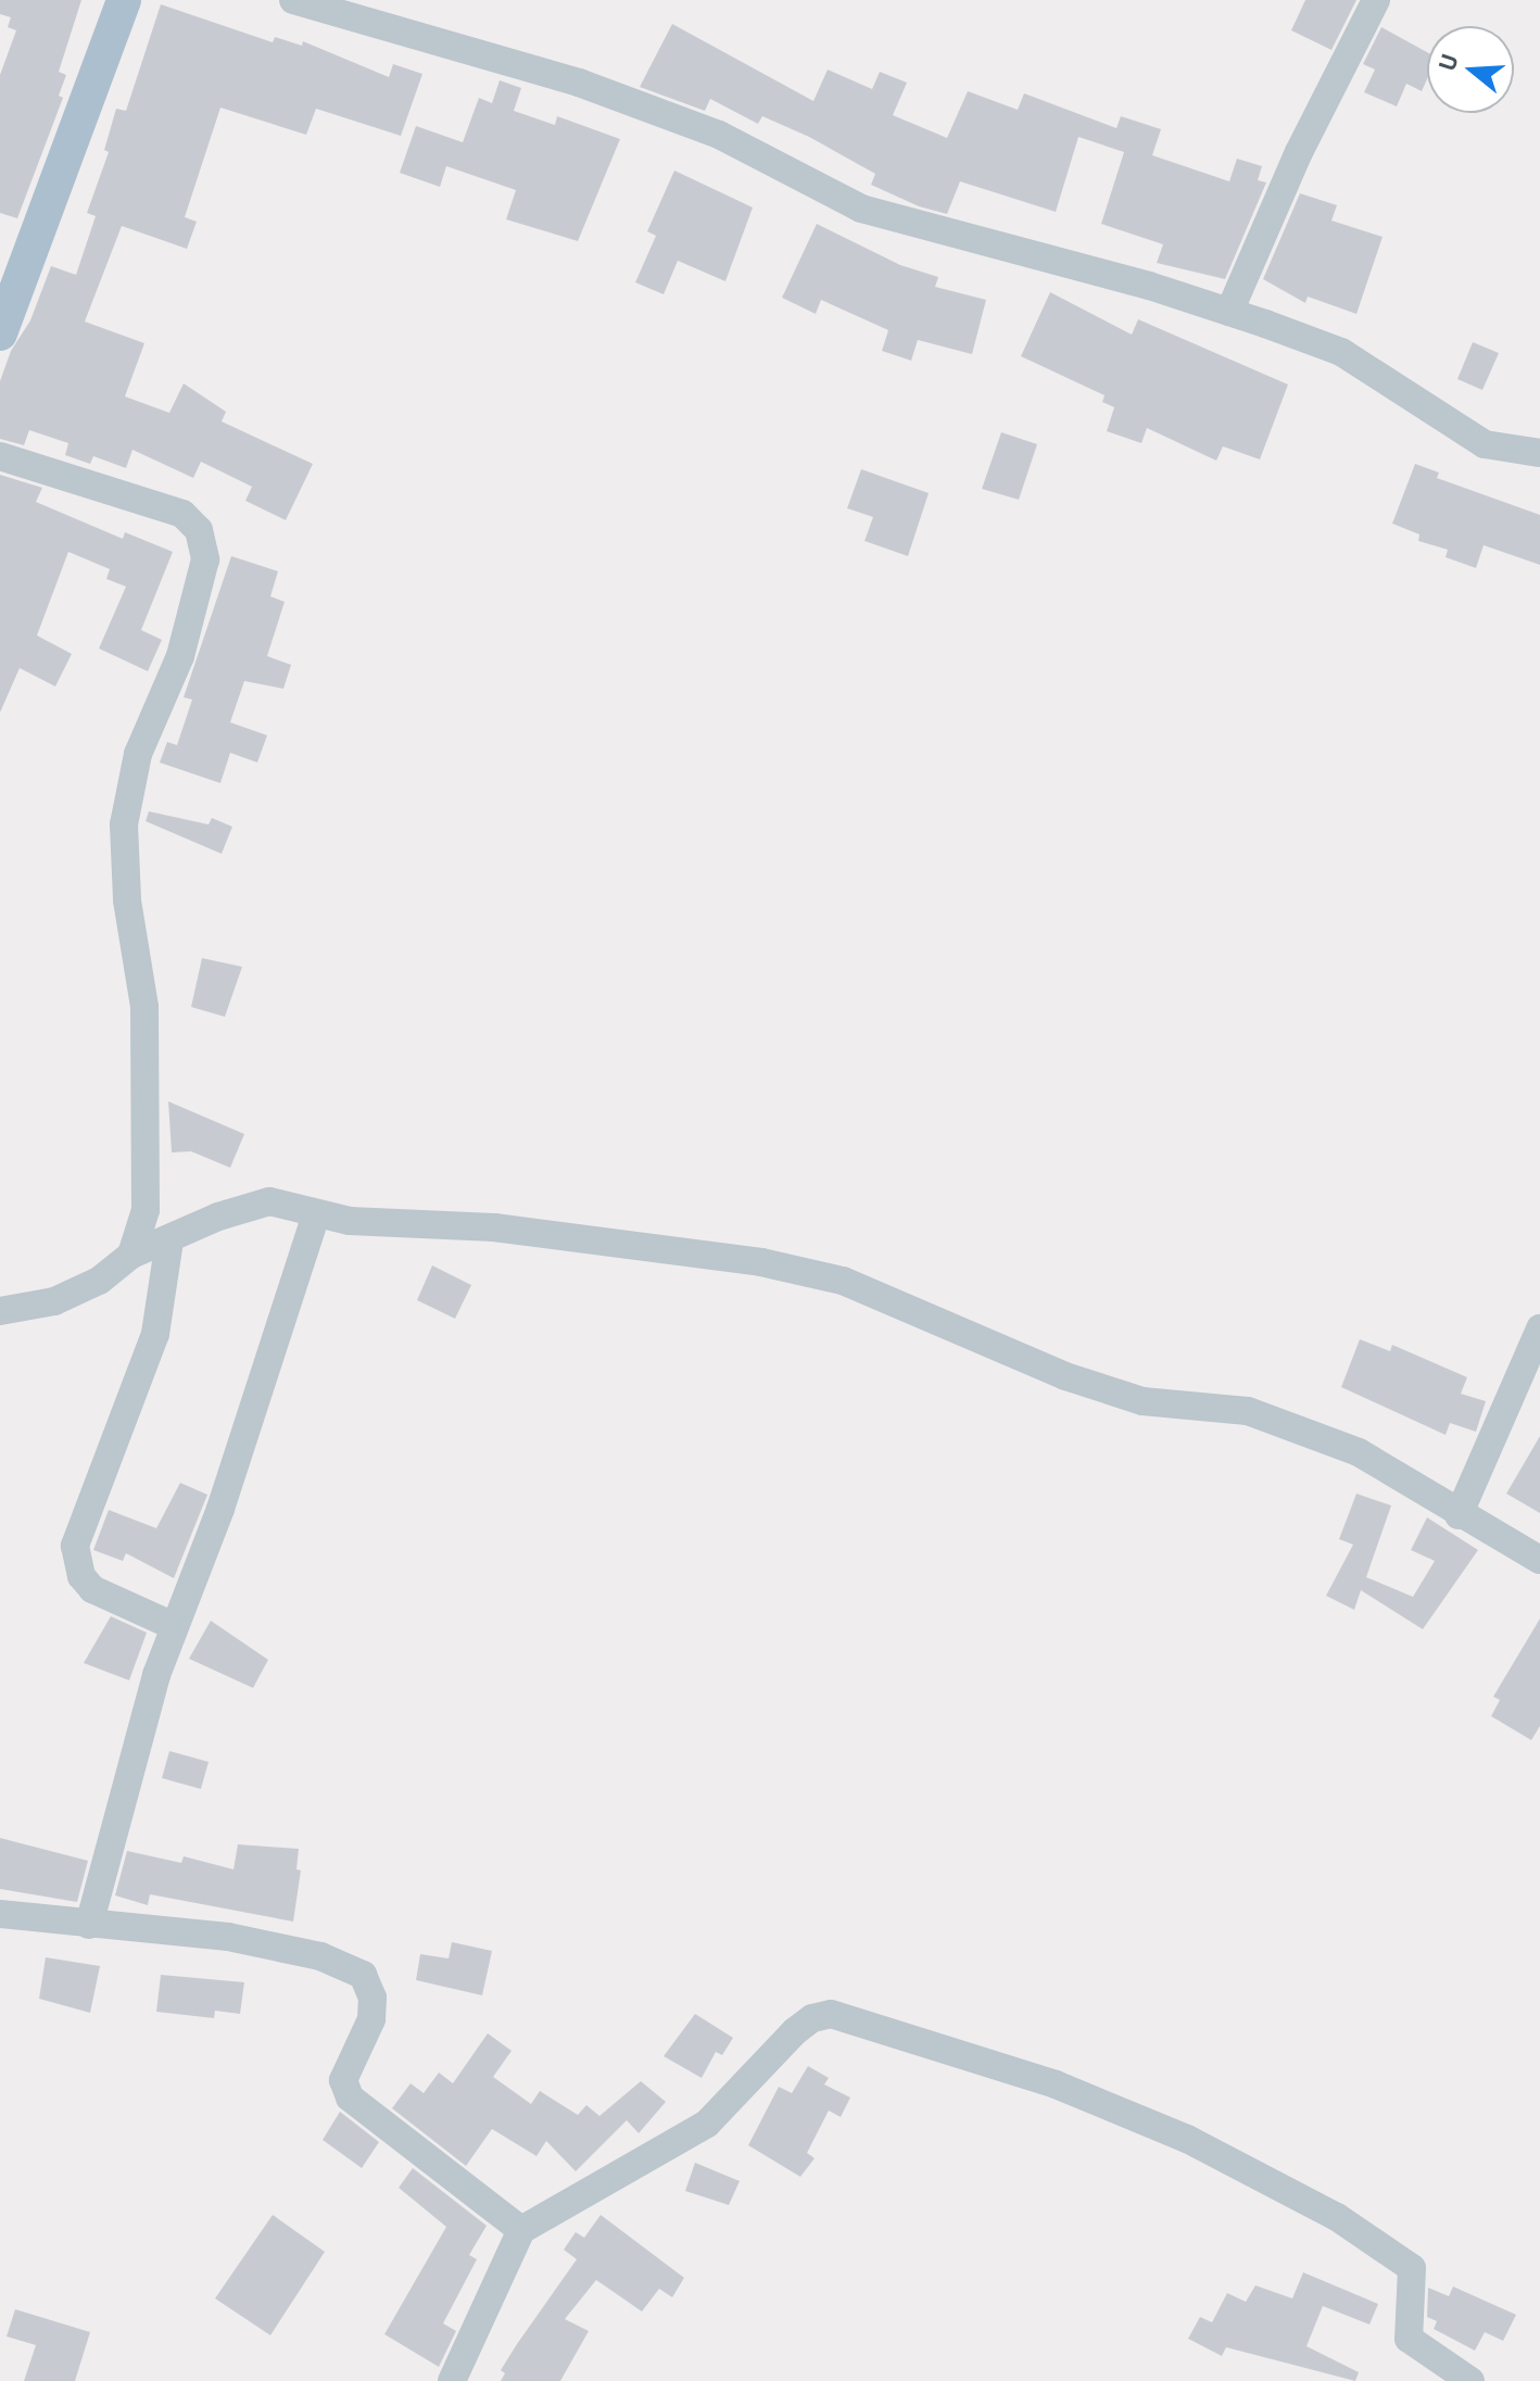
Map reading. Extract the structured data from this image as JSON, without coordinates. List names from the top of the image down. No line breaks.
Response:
{"north":"left"}
